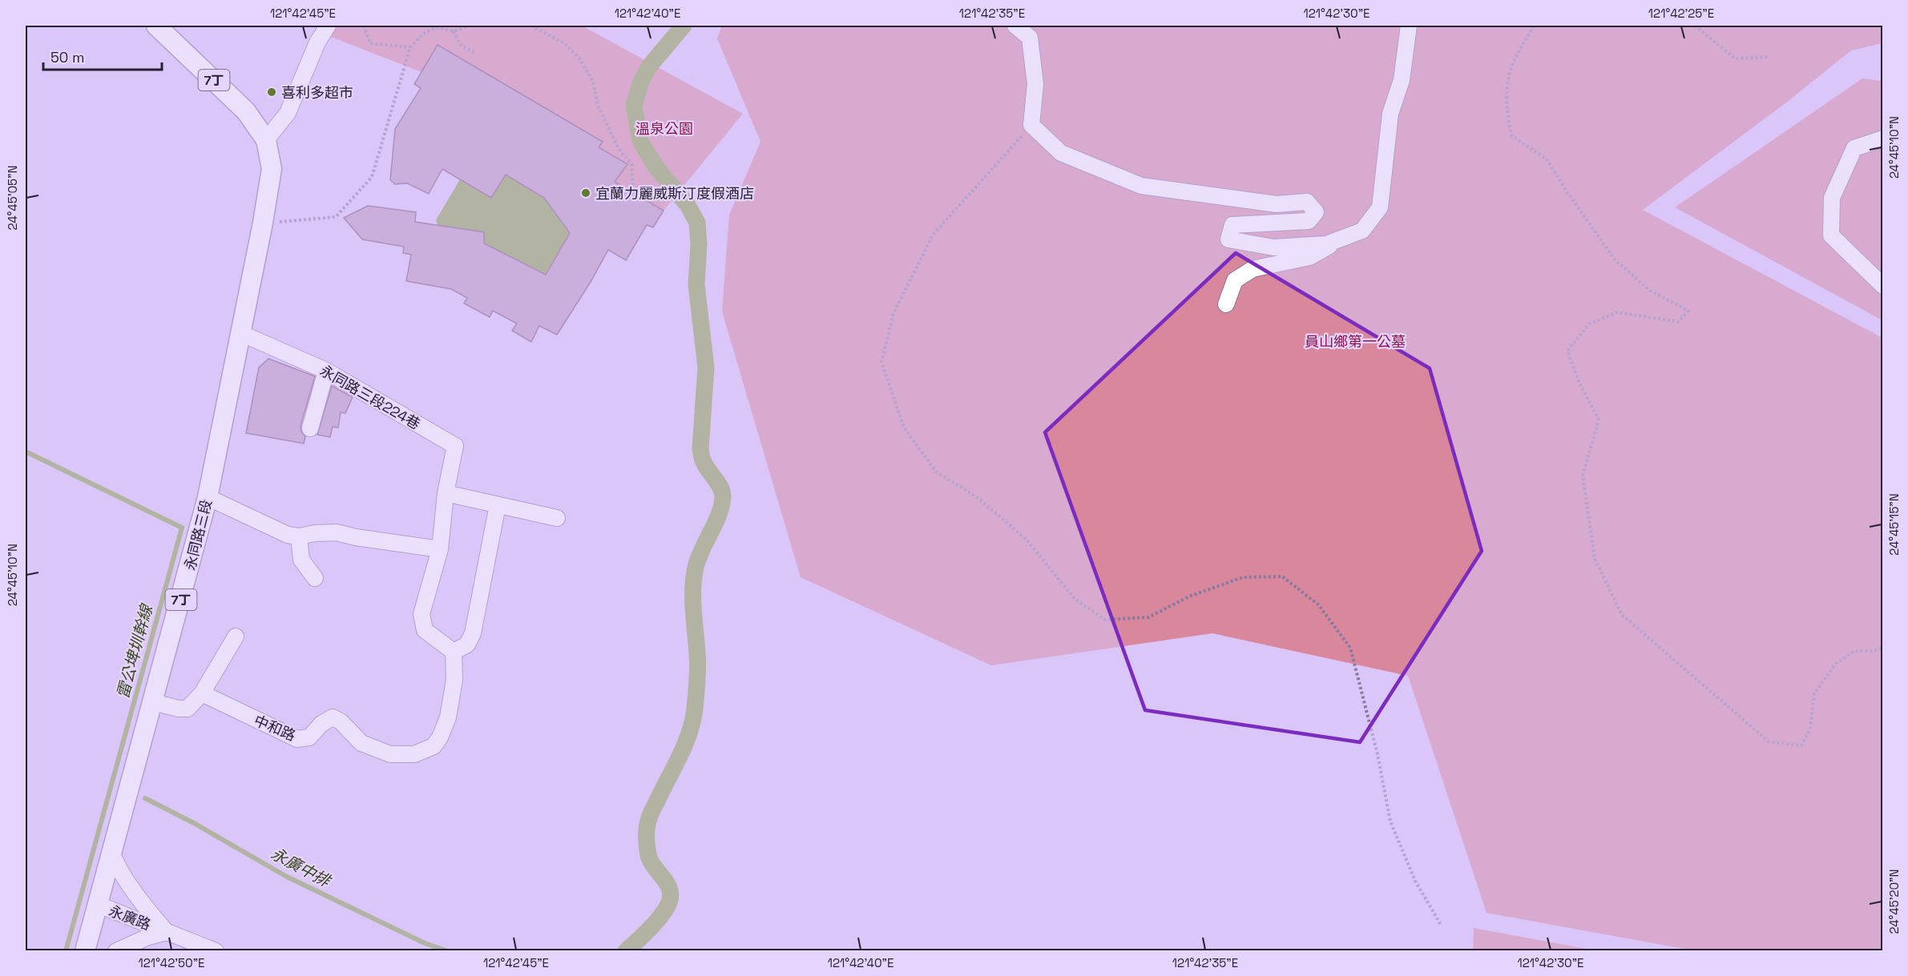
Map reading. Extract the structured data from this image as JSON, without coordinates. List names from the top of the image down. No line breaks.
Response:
{"streets":{"main road":["7丁","永同路三段"],"street":["永同路三段224巷","中和路","永廣路"]},"crossings":[["7丁","永同路三段"],["永同路三段224巷","永同路三段"],["永同路三段","永廣路"]],"water":["雷公埤圳幹線","永廣中排"],"parks":["溫泉公園","員山鄉第一公墓"],"places":["喜利多超市","宜蘭力麗威斯汀度假酒店"],"scale_bar":"50 m","coordinates":["121°42'45\"E","121°42'40\"E","121°42'35\"E","121°42'30\"E","121°42'25\"E","24°45'10\"N","24°45'05\"N","24°45'15\"N","24°45'20\"N","121°42'50\"E"]}
